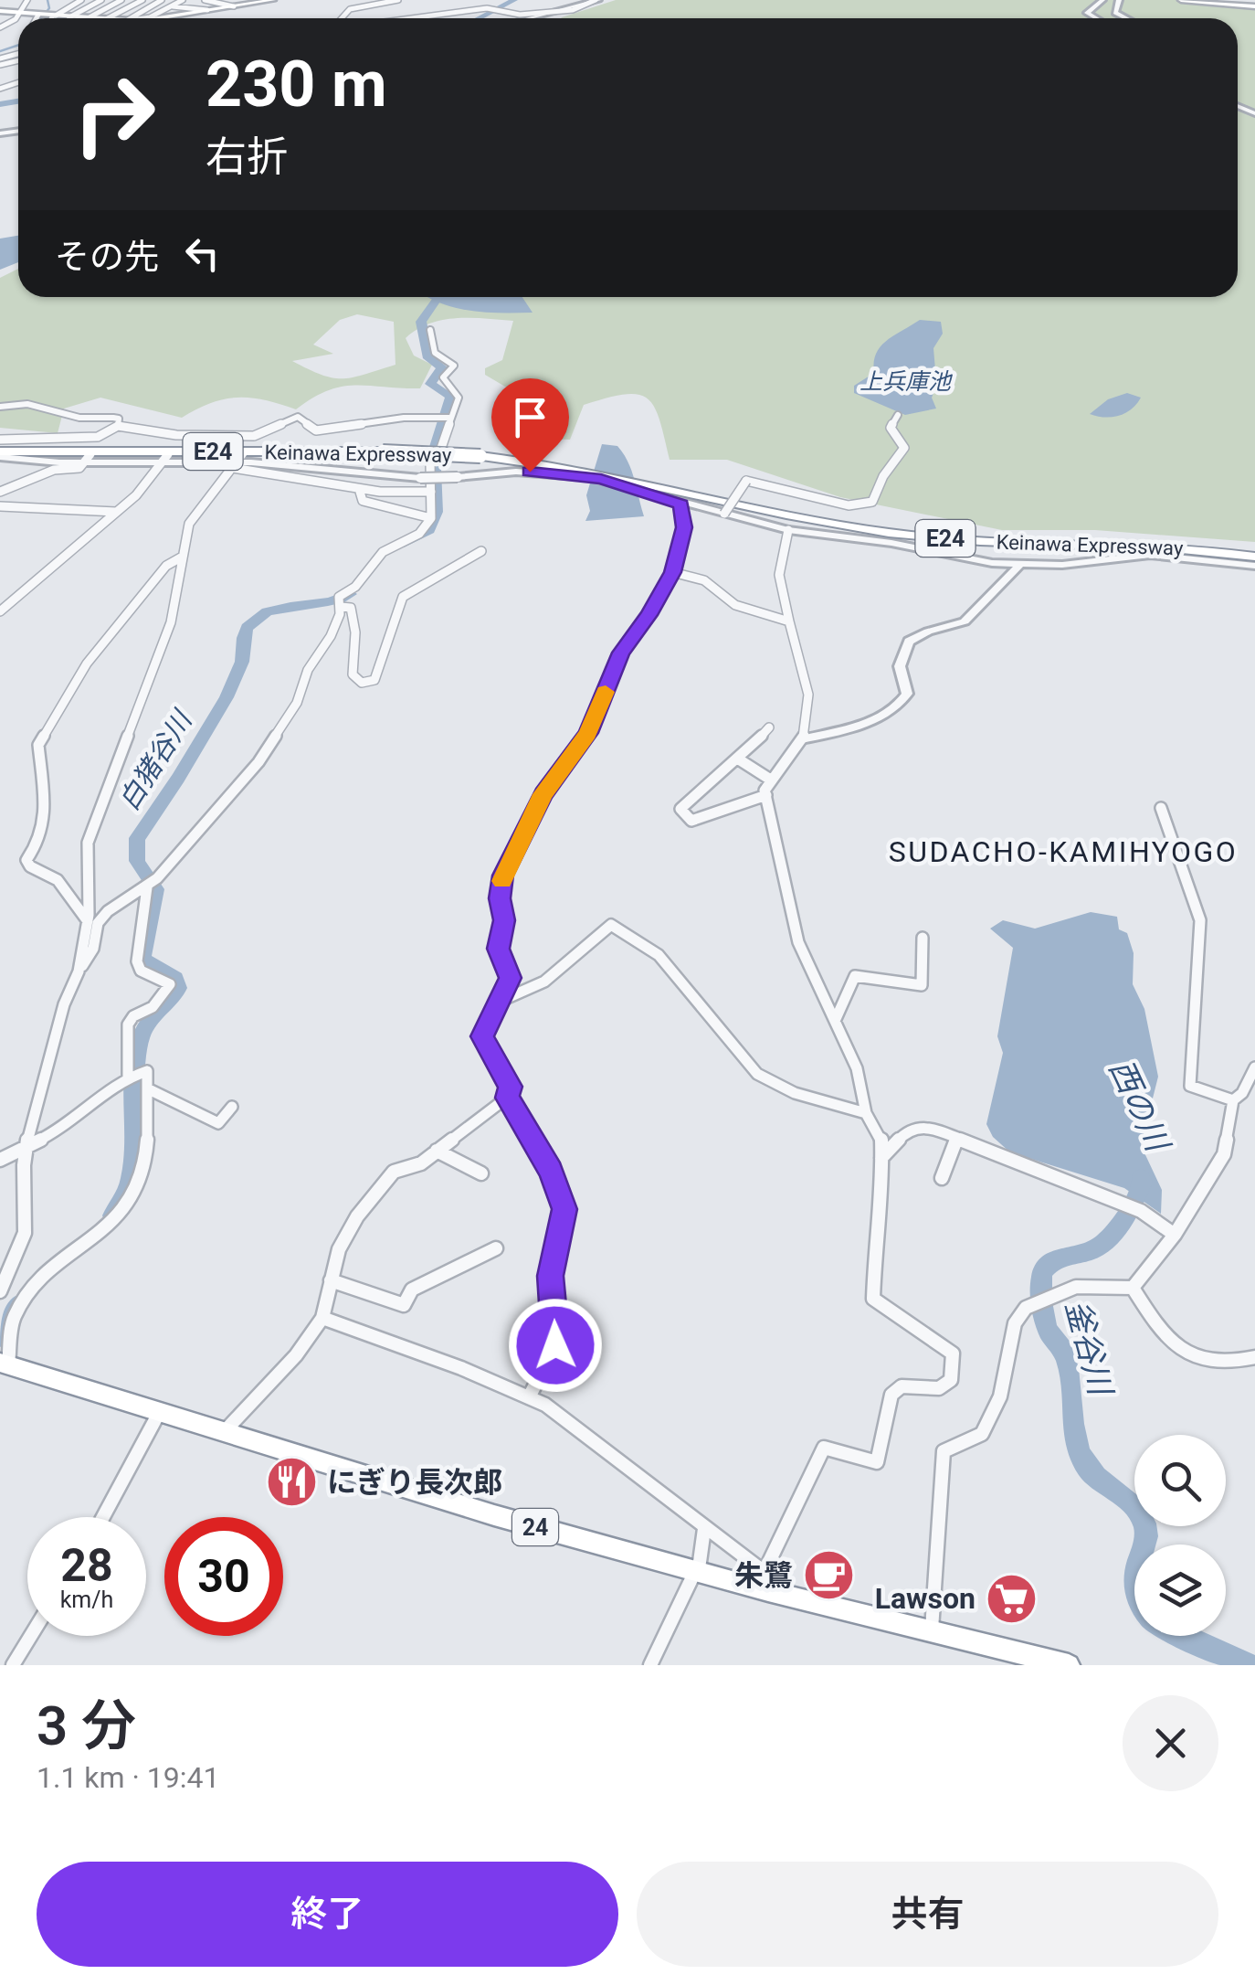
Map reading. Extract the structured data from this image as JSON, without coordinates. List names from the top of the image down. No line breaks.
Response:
{"streets":{"highway":["E24","Keinawa Expressway","24"]},"districts":["SUDACHO-KAMIHYOGO"],"water":["上兵庫池","白猪谷川","西の川","釜谷川"],"places":{"restaurant":["にぎり長次郎"],"cafe":["朱鷺"],"supermarket":["Lawson"]},"page":{"turn":["230 m","右折"],"then":"その先","speed":"28 km/h","limit":"30","heading":["3 分","1.1 km · 19:41"],"buttons":["終了","共有"]}}
